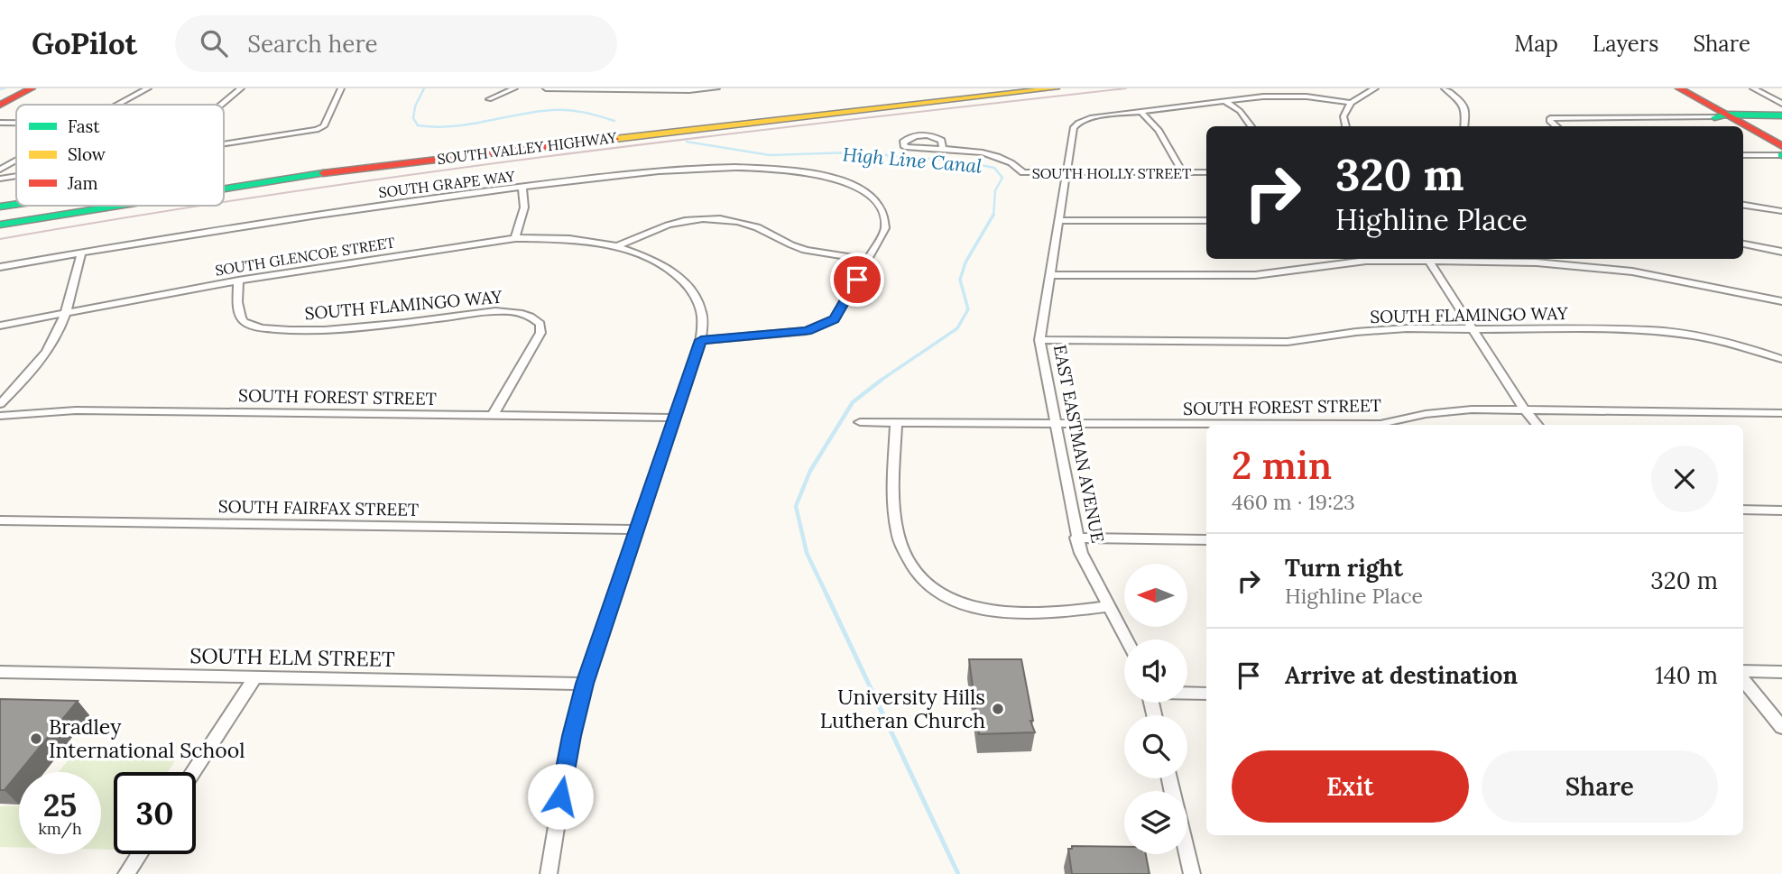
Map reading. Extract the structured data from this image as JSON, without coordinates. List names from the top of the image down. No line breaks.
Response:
{"streets":{"main road":["SOUTH VALLEY HIGHWAY"],"street":["SOUTH HOLLY STREET","SOUTH GRAPE WAY","SOUTH GLENCOE STREET","SOUTH FLAMINGO WAY","SOUTH FOREST STREET","EAST EASTMAN AVENUE","SOUTH FAIRFAX STREET","SOUTH ELM STREET"]},"crossings":[["SOUTH HOLLY STREET","EAST EASTMAN AVENUE"],["SOUTH GLENCOE STREET","SOUTH FLAMINGO WAY"],["SOUTH GLENCOE STREET","SOUTH FOREST STREET"],["SOUTH GLENCOE STREET","SOUTH FAIRFAX STREET"],["SOUTH GLENCOE STREET","SOUTH ELM STREET"],["SOUTH FLAMINGO WAY","SOUTH FOREST STREET"],["SOUTH FLAMINGO WAY","EAST EASTMAN AVENUE"],["SOUTH FOREST STREET","EAST EASTMAN AVENUE"]],"water":["High Line Canal"],"places":["University Hills Lutheran Church","Bradley International School"],"legend":["Fast","Slow","Jam"],"north":"left","page":{"header":"GoPilot","search":"Search here","nav":["Map","Layers","Share"],"turn":["320 m","Highline Place"],"heading":["2 min","460 m · 19:23"],"list":[{"name":"Turn right","note":"Highline Place","value":"320 m"},{"name":"Arrive at destination","value":"140 m"}],"buttons":["Exit","Share"],"speed":"25 km/h","limit":"30"}}
